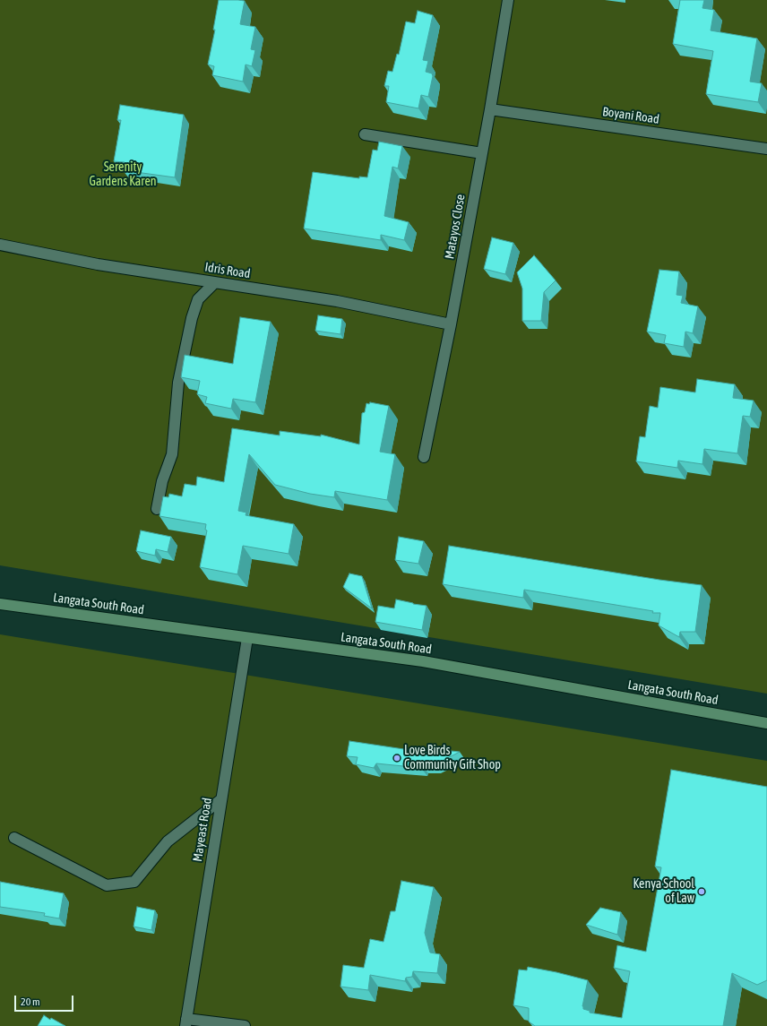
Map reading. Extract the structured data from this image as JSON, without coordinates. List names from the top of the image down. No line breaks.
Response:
{"streets":{"street":["Boyani Road","Matayos Close","Idris Road","Langata South Road","Mayeast Road"]},"crossings":[["Boyani Road","Matayos Close"],["Matayos Close","Idris Road"],["Langata South Road","Mayeast Road"]],"parks":["Serenity Gardens Karen"],"places":["Love Birds Community Gift Shop","Kenya School of Law"],"scale_bar":"20 m"}
